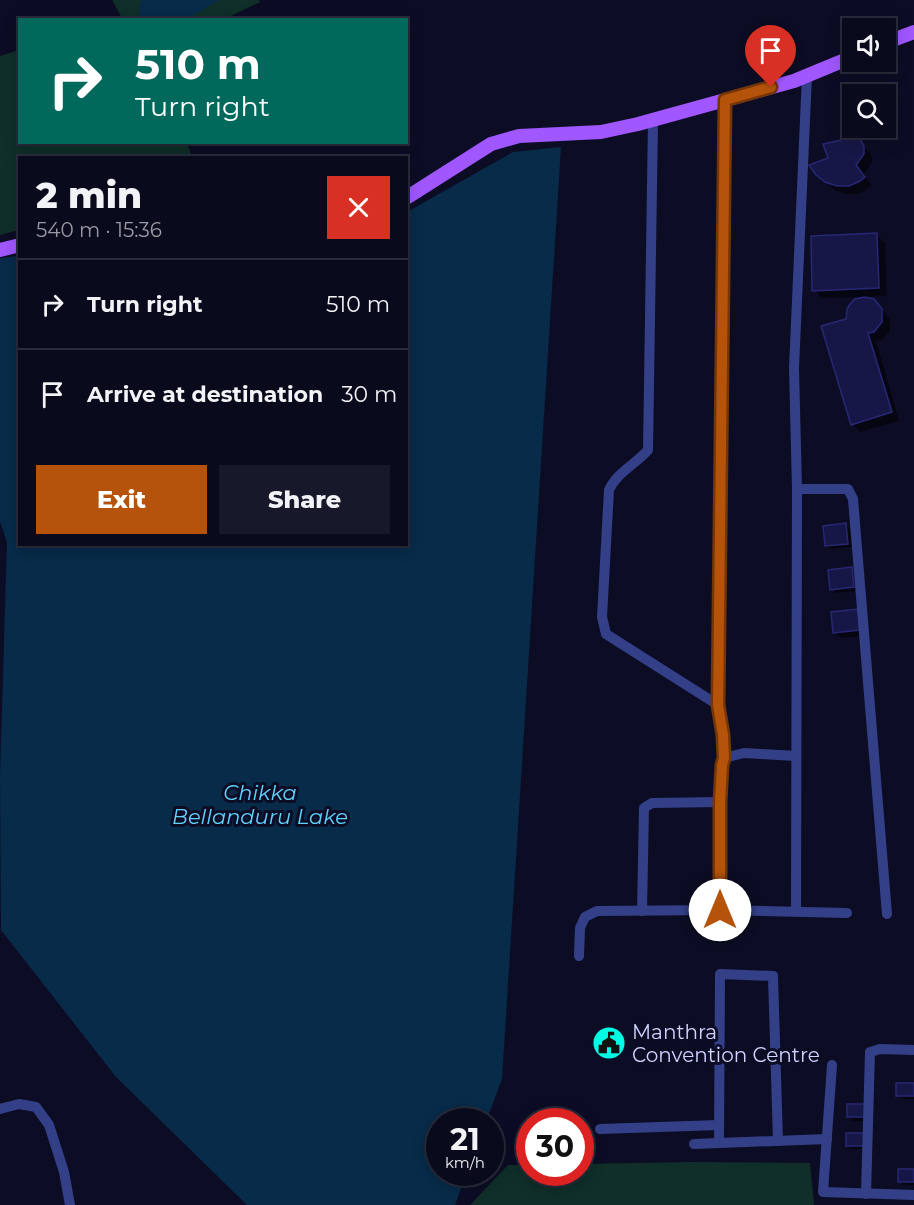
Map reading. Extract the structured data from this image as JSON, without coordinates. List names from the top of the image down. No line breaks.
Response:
{"water":["Chikka Bellanduru Lake"],"places":{"public building":["Manthra Convention Centre"]},"page":{"turn":["510 m","Turn right"],"heading":["2 min","540 m · 15:36"],"list":[{"name":"Turn right","value":"510 m"},{"name":"Arrive at destination","value":"30 m"}],"buttons":["Exit","Share"],"speed":"21 km/h","limit":"30"}}
